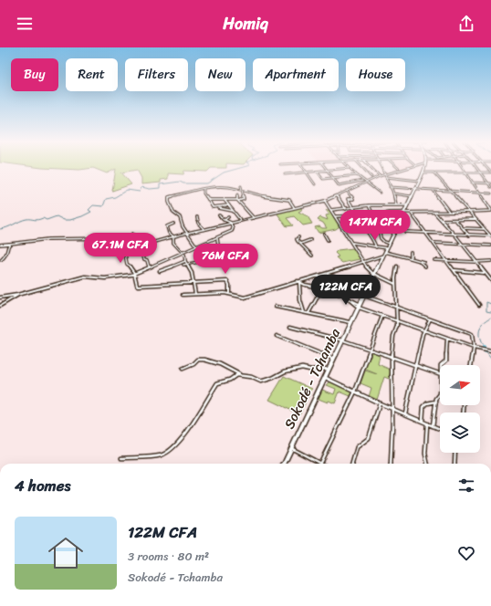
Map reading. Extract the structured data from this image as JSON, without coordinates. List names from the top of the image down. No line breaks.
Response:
{"streets":{"main road":["Sokodé - Tchamba"]},"north":"right","page":{"header":"Homiq","chip":["Buy","Rent","Filters","New","Apartment","House"],"price":["147M CFA","67.1M CFA","76M CFA","122M CFA"],"heading":"4 homes","list":[{"name":"122M CFA","note":"3 rooms · 80 m² · Sokodé - Tchamba"}]}}
